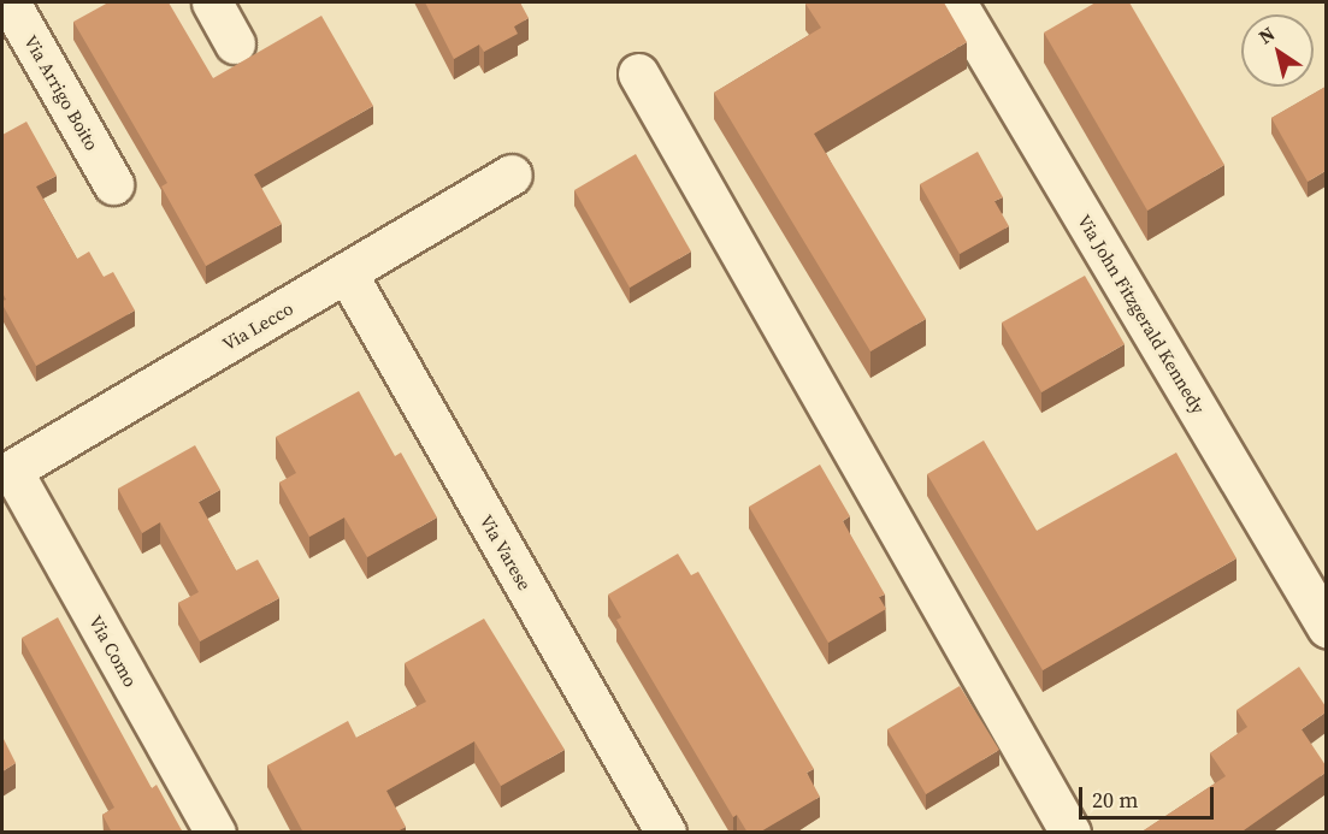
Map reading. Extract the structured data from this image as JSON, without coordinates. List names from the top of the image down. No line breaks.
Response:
{"streets":{"street":["Via Arrigo Boito","Via John Fitzgerald Kennedy","Via Lecco","Via Varese","Via Como"]},"crossings":[["Via Lecco","Via Varese"],["Via Lecco","Via Como"]],"scale_bar":"20 m","north":"top left"}
